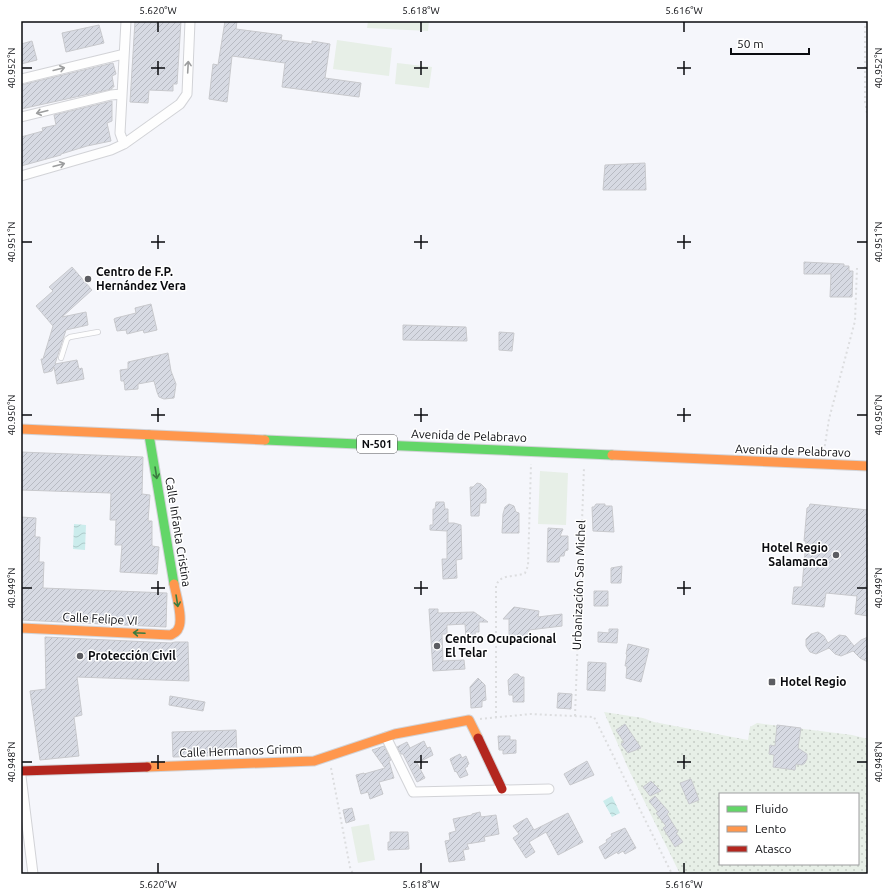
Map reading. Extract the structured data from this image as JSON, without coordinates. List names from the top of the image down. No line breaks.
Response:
{"streets":{"main road":["Avenida de Pelabravo","N-501","Calle Infanta Cristina","Calle Felipe VI","Calle Hermanos Grimm"],"path":["Urbanización San Michel"]},"crossings":[["Avenida de Pelabravo","Calle Infanta Cristina"],["Avenida de Pelabravo","Urbanización San Michel"],["Calle Infanta Cristina","Calle Felipe VI"]],"one_way":["Calle Infanta Cristina","Calle Felipe VI"],"places":{"other":["Centro de F.P. Hernández Vera","Hotel Regio Salamanca","Centro Ocupacional El Telar","Protección Civil"],"transit":["Hotel Regio"]},"legend":["Fluido","Lento","Atasco"],"scale_bar":"50 m","coordinates":["5.620°W","5.618°W","5.616°W","40.952°N","40.951°N","40.950°N","40.949°N","40.948°N"]}
